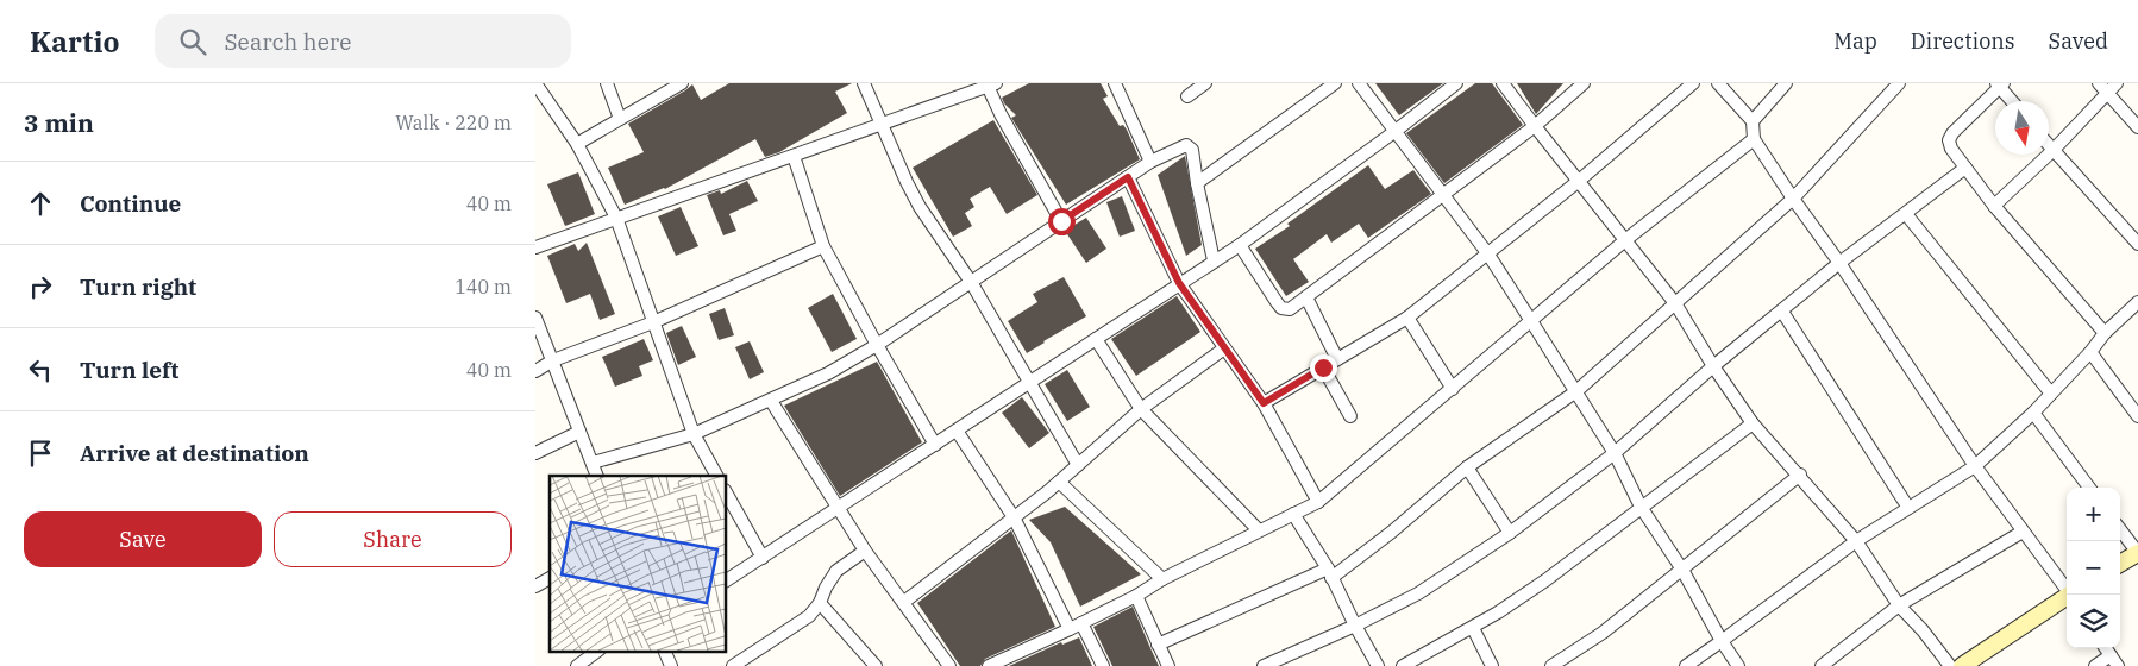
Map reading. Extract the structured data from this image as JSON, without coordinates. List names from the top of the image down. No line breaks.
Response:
{"north":"bottom","page":{"header":"Kartio","search":"Search here","nav":["Map","Directions","Saved"],"heading":["3 min","Walk · 220 m"],"list":[["Continue","40 m"],["Turn right","140 m"],["Turn left","40 m"],"Arrive at destination"],"map_buttons":["+","−"],"buttons":["Save","Share"]}}
